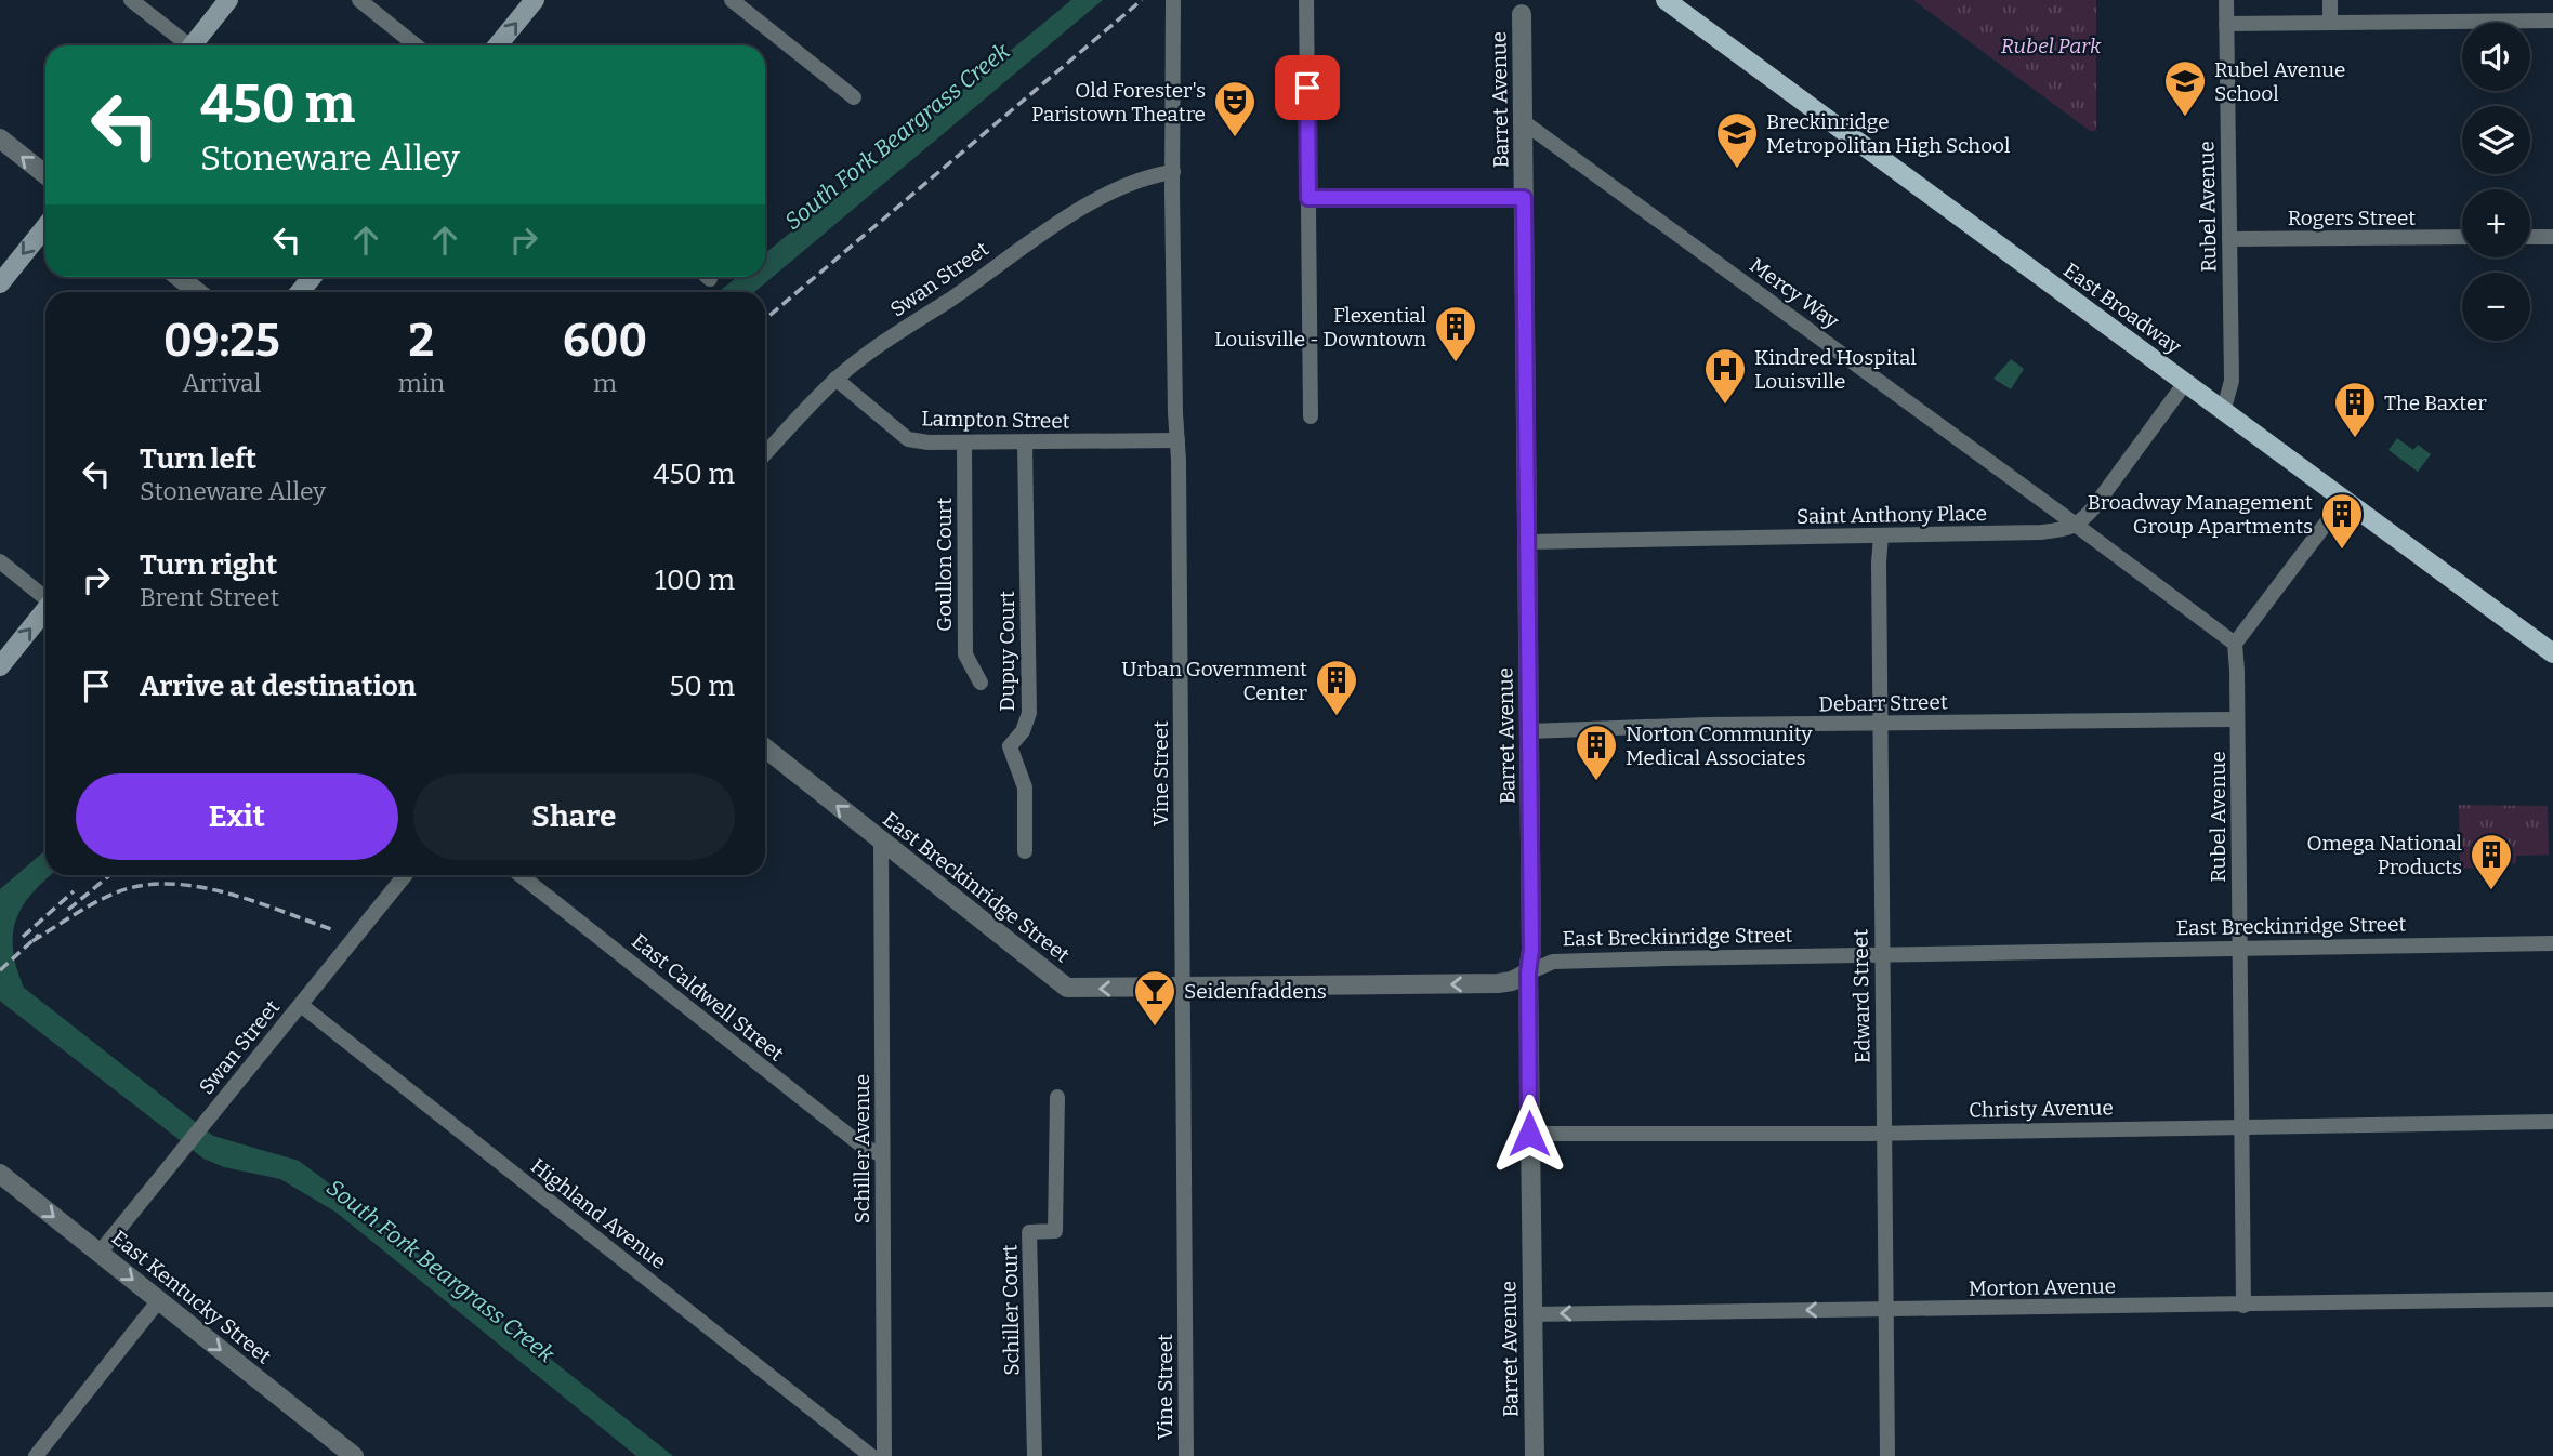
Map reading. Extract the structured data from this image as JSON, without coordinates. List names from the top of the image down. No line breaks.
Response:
{"streets":{"main road":["East Broadway"],"street":["Barret Avenue","Rubel Avenue","Rogers Street","Swan Street","Mercy Way","Lampton Street","Saint Anthony Place","Goullon Court","Dupuy Court","Debarr Street","Vine Street","East Breckinridge Street","Edward Street","East Caldwell Street","Christy Avenue","Schiller Avenue","Highland Avenue","Morton Avenue","East Kentucky Street","Schiller Court"]},"crossings":[["Barret Avenue","Mercy Way"],["Barret Avenue","Saint Anthony Place"],["Barret Avenue","Debarr Street"],["Barret Avenue","East Breckinridge Street"],["Barret Avenue","Christy Avenue"],["Barret Avenue","Morton Avenue"],["Rubel Avenue","Rogers Street"],["Rubel Avenue","Mercy Way"],["Rubel Avenue","East Broadway"],["Rubel Avenue","Debarr Street"],["Rubel Avenue","East Breckinridge Street"],["Rubel Avenue","Christy Avenue"],["Rubel Avenue","Morton Avenue"],["Swan Street","Lampton Street"],["Swan Street","Vine Street"],["Swan Street","Highland Avenue"],["Swan Street","East Kentucky Street"],["Mercy Way","Saint Anthony Place"],["Lampton Street","Goullon Court"],["Lampton Street","Dupuy Court"],["Lampton Street","Vine Street"],["Saint Anthony Place","Edward Street"],["Debarr Street","Edward Street"],["Vine Street","East Breckinridge Street"],["East Breckinridge Street","Edward Street"],["East Breckinridge Street","Schiller Avenue"],["Edward Street","Christy Avenue"],["Edward Street","Morton Avenue"],["East Caldwell Street","Schiller Avenue"]],"one_way":["East Breckinridge Street","East Kentucky Street"],"water":["South Fork Beargrass Creek"],"parks":["Rubel Park"],"places":{"school or university":["Rubel Avenue School","Breckinridge Metropolitan High School"],"theatre":["Old Forester's Paristown Theatre"],"building":["Flexential Louisville - Downtown","The Baxter","Broadway Management Group Apartments","Urban Government Center","Norton Community Medical Associates","Omega National Products"],"hospital":["Kindred Hospital Louisville"],"bar":["Seidenfaddens"]},"page":{"map_buttons":["+","−"],"turn":["450 m","Stoneware Alley"],"eta":["09:25","Arrival","2","min","600","m"],"list":[{"name":"Turn left","note":"Stoneware Alley","value":"450 m"},{"name":"Turn right","note":"Brent Street","value":"100 m"},{"name":"Arrive at destination","value":"50 m"}],"buttons":["Exit","Share"]}}
